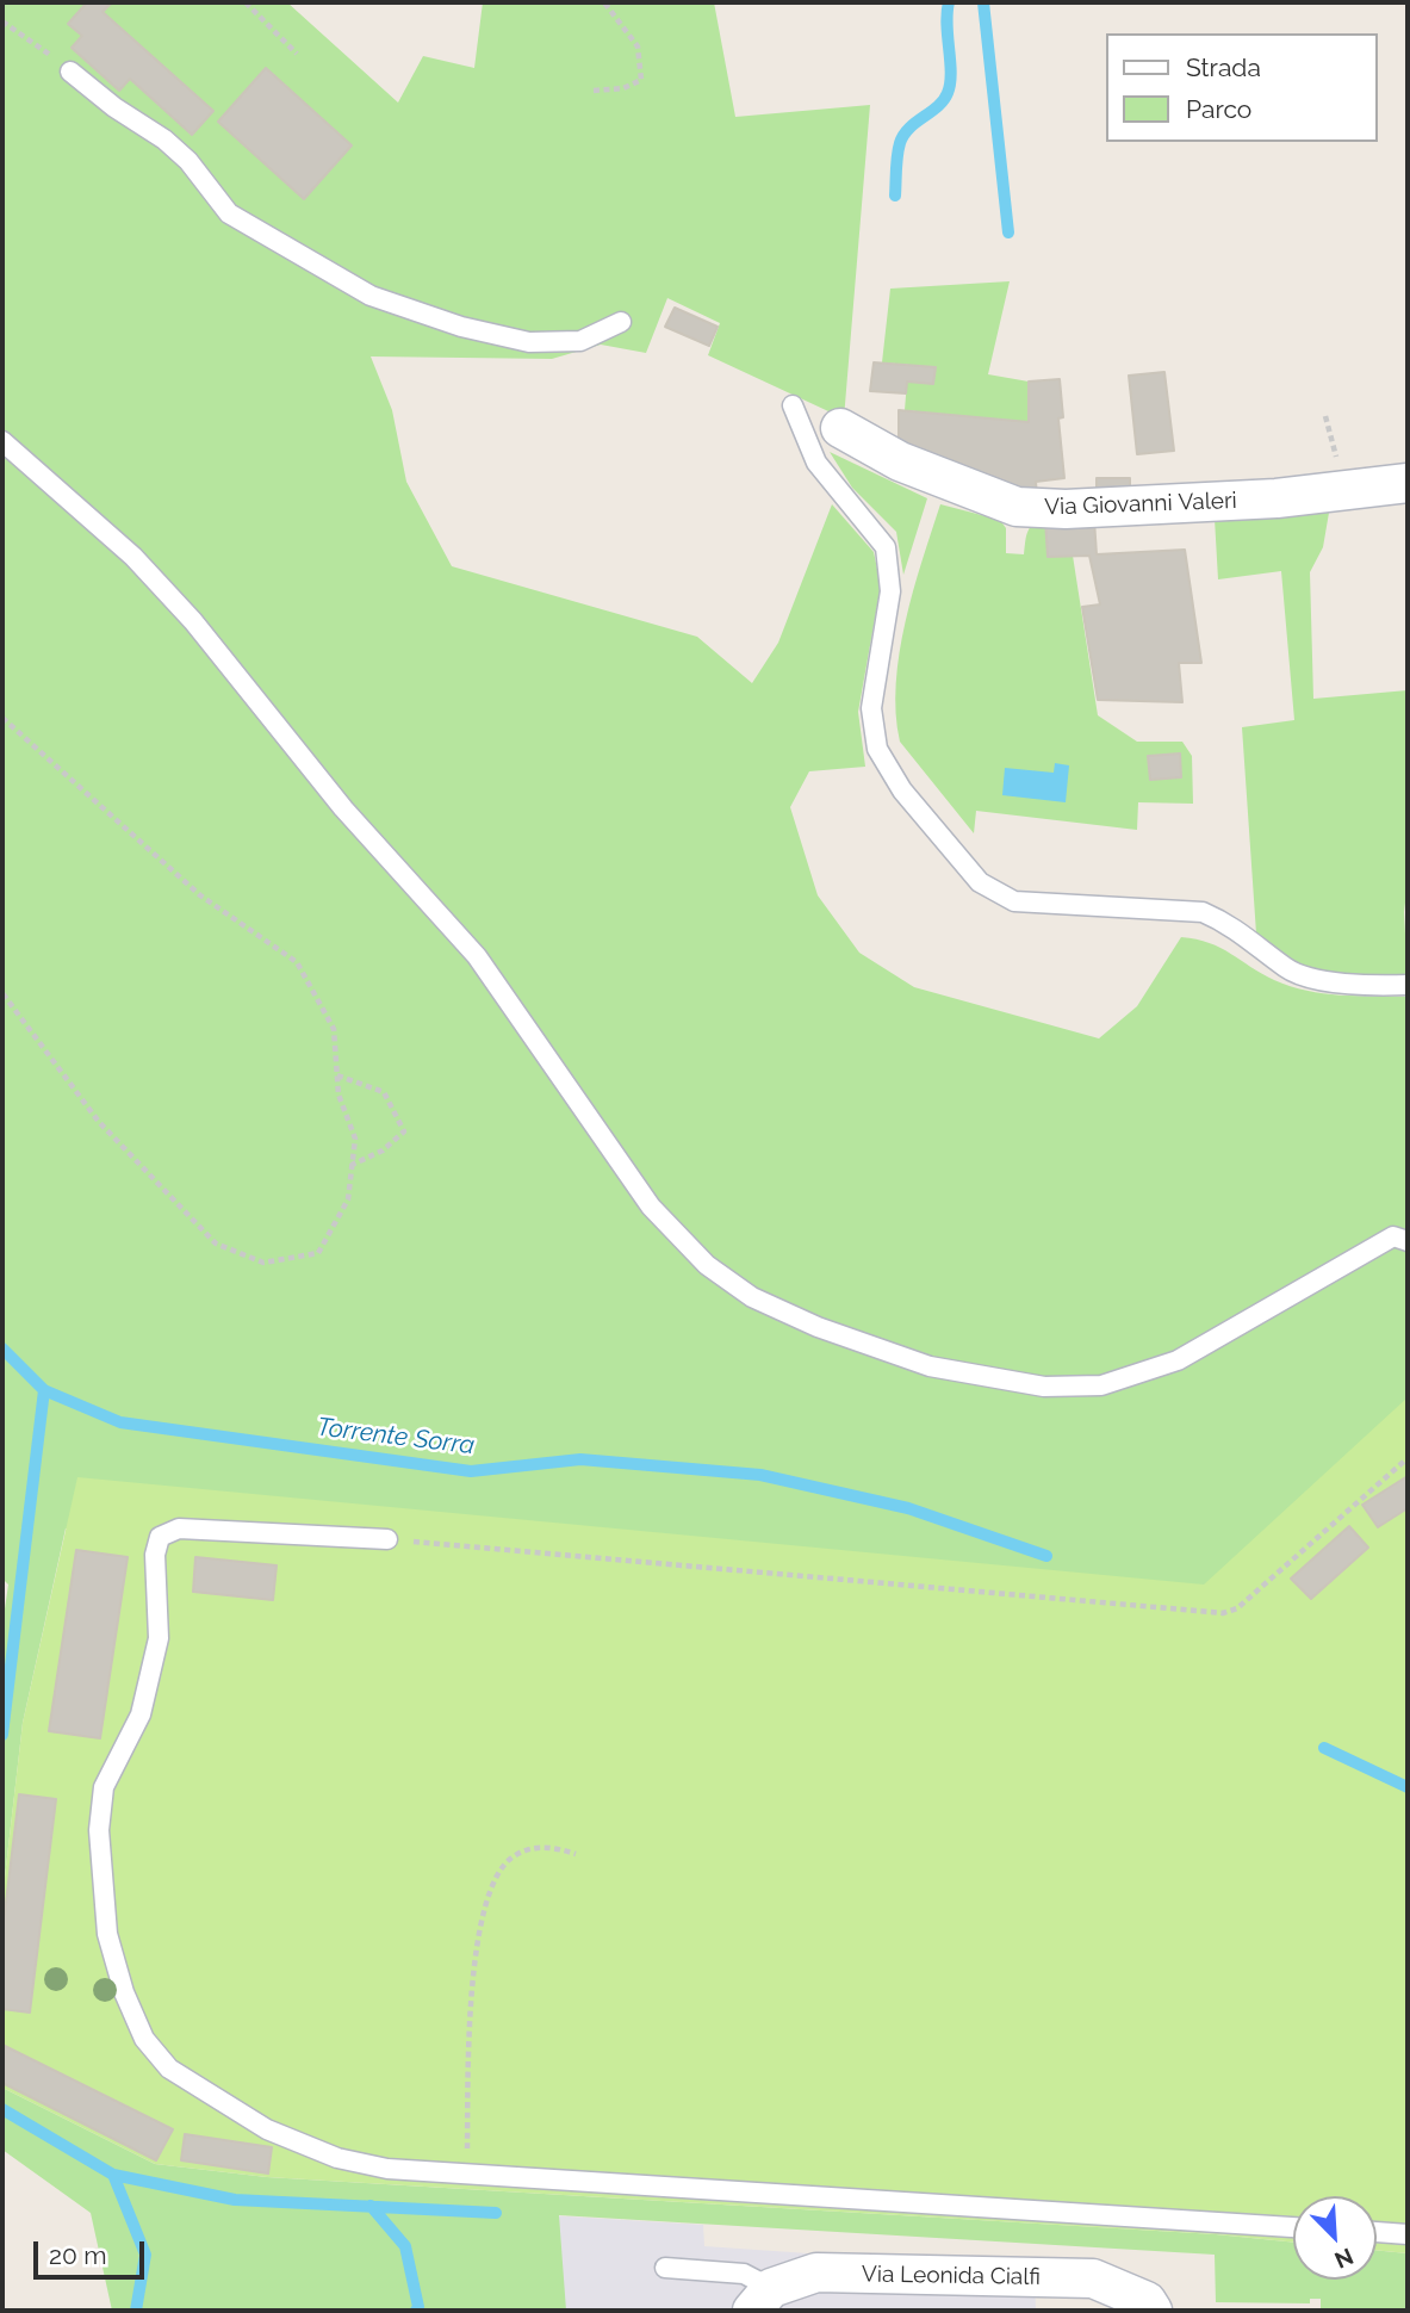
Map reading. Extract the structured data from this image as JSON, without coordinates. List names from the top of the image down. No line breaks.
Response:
{"streets":{"street":["Via Giovanni Valeri","Via Leonida Cialfi"]},"water":["Torrente Sorra"],"legend":["Strada","Parco"],"scale_bar":"20 m","north":"bottom right"}
